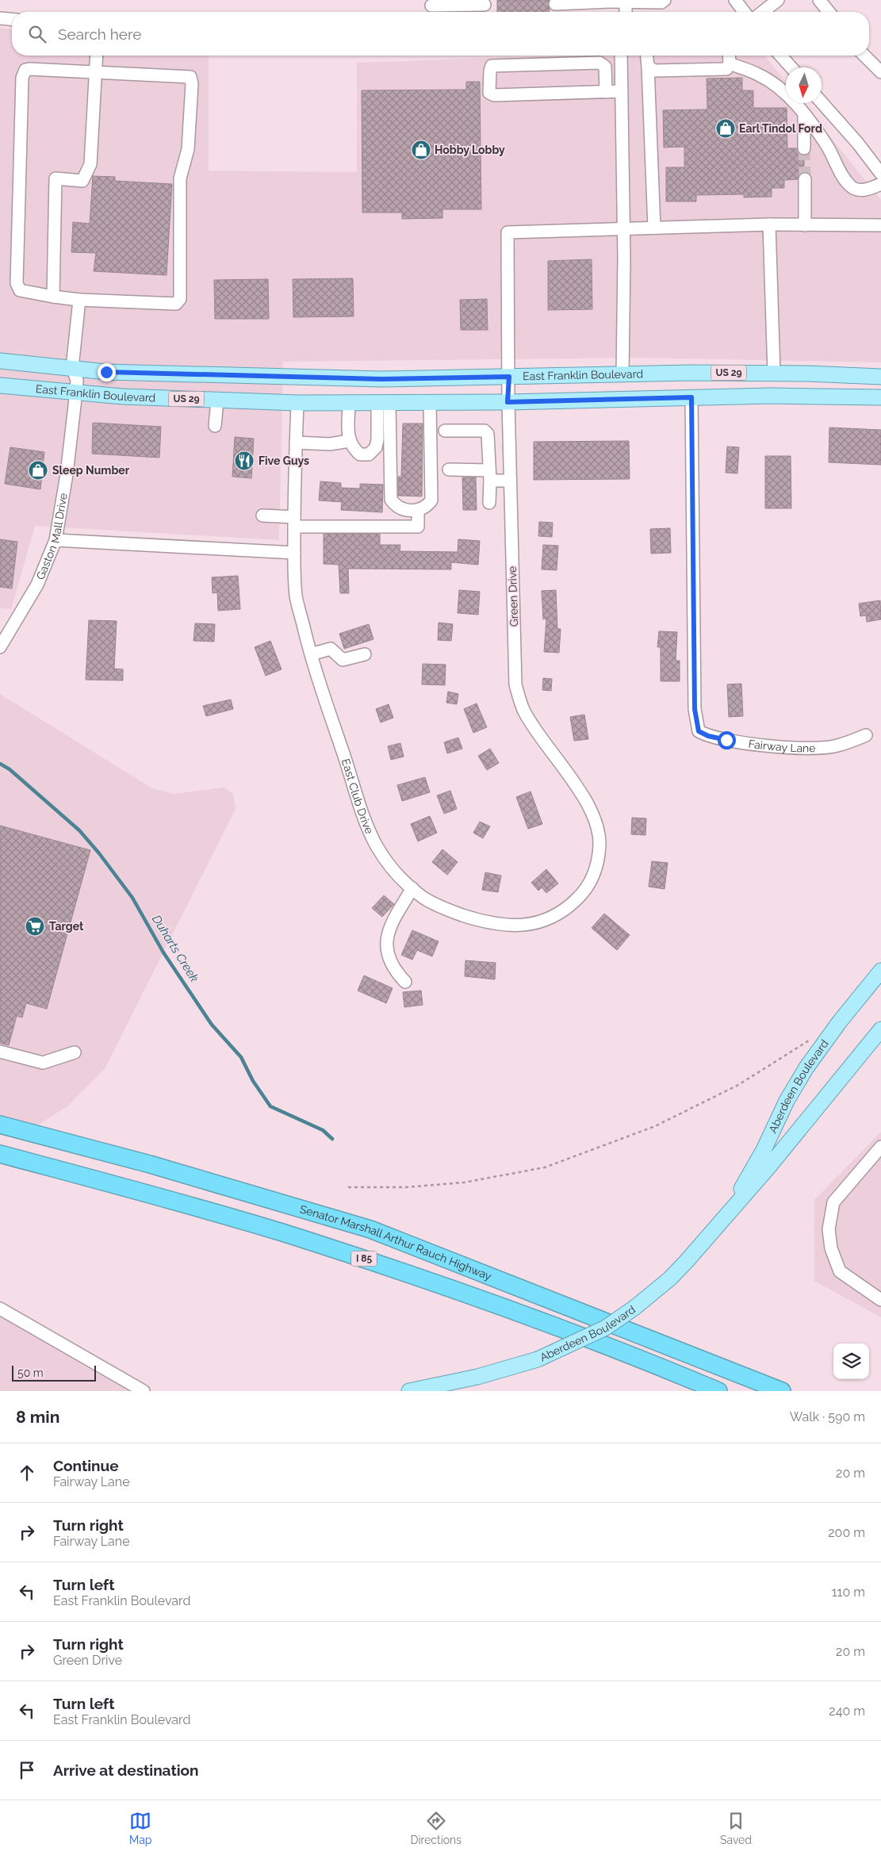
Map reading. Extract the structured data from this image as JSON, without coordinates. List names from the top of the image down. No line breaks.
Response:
{"streets":{"highway":["Senator Marshall Arthur Rauch Highway","I 85"],"main road":["US 29","East Franklin Boulevard","Aberdeen Boulevard"],"street":["Gaston Mall Drive","Green Drive","Fairway Lane","East Club Drive"]},"crossings":[["East Franklin Boulevard","Gaston Mall Drive"],["East Franklin Boulevard","Green Drive"],["East Franklin Boulevard","Fairway Lane"],["East Franklin Boulevard","East Club Drive"],["Green Drive","East Club Drive"]],"water":["Duharts Creek"],"places":{"shop":["Earl Tindol Ford","Hobby Lobby","Sleep Number"],"restaurant":["Five Guys"],"supermarket":["Target"]},"scale_bar":"50 m","north":"bottom","page":{"search":"Search here","scale":"50 m","heading":["8 min","Walk · 590 m"],"list":[["Continue","Fairway Lane","20 m"],["Turn right","Fairway Lane","200 m"],["Turn left","East Franklin Boulevard","110 m"],["Turn right","Green Drive","20 m"],["Turn left","East Franklin Boulevard","240 m"],"Arrive at destination"],"nav":["Map","Directions","Saved"]}}
